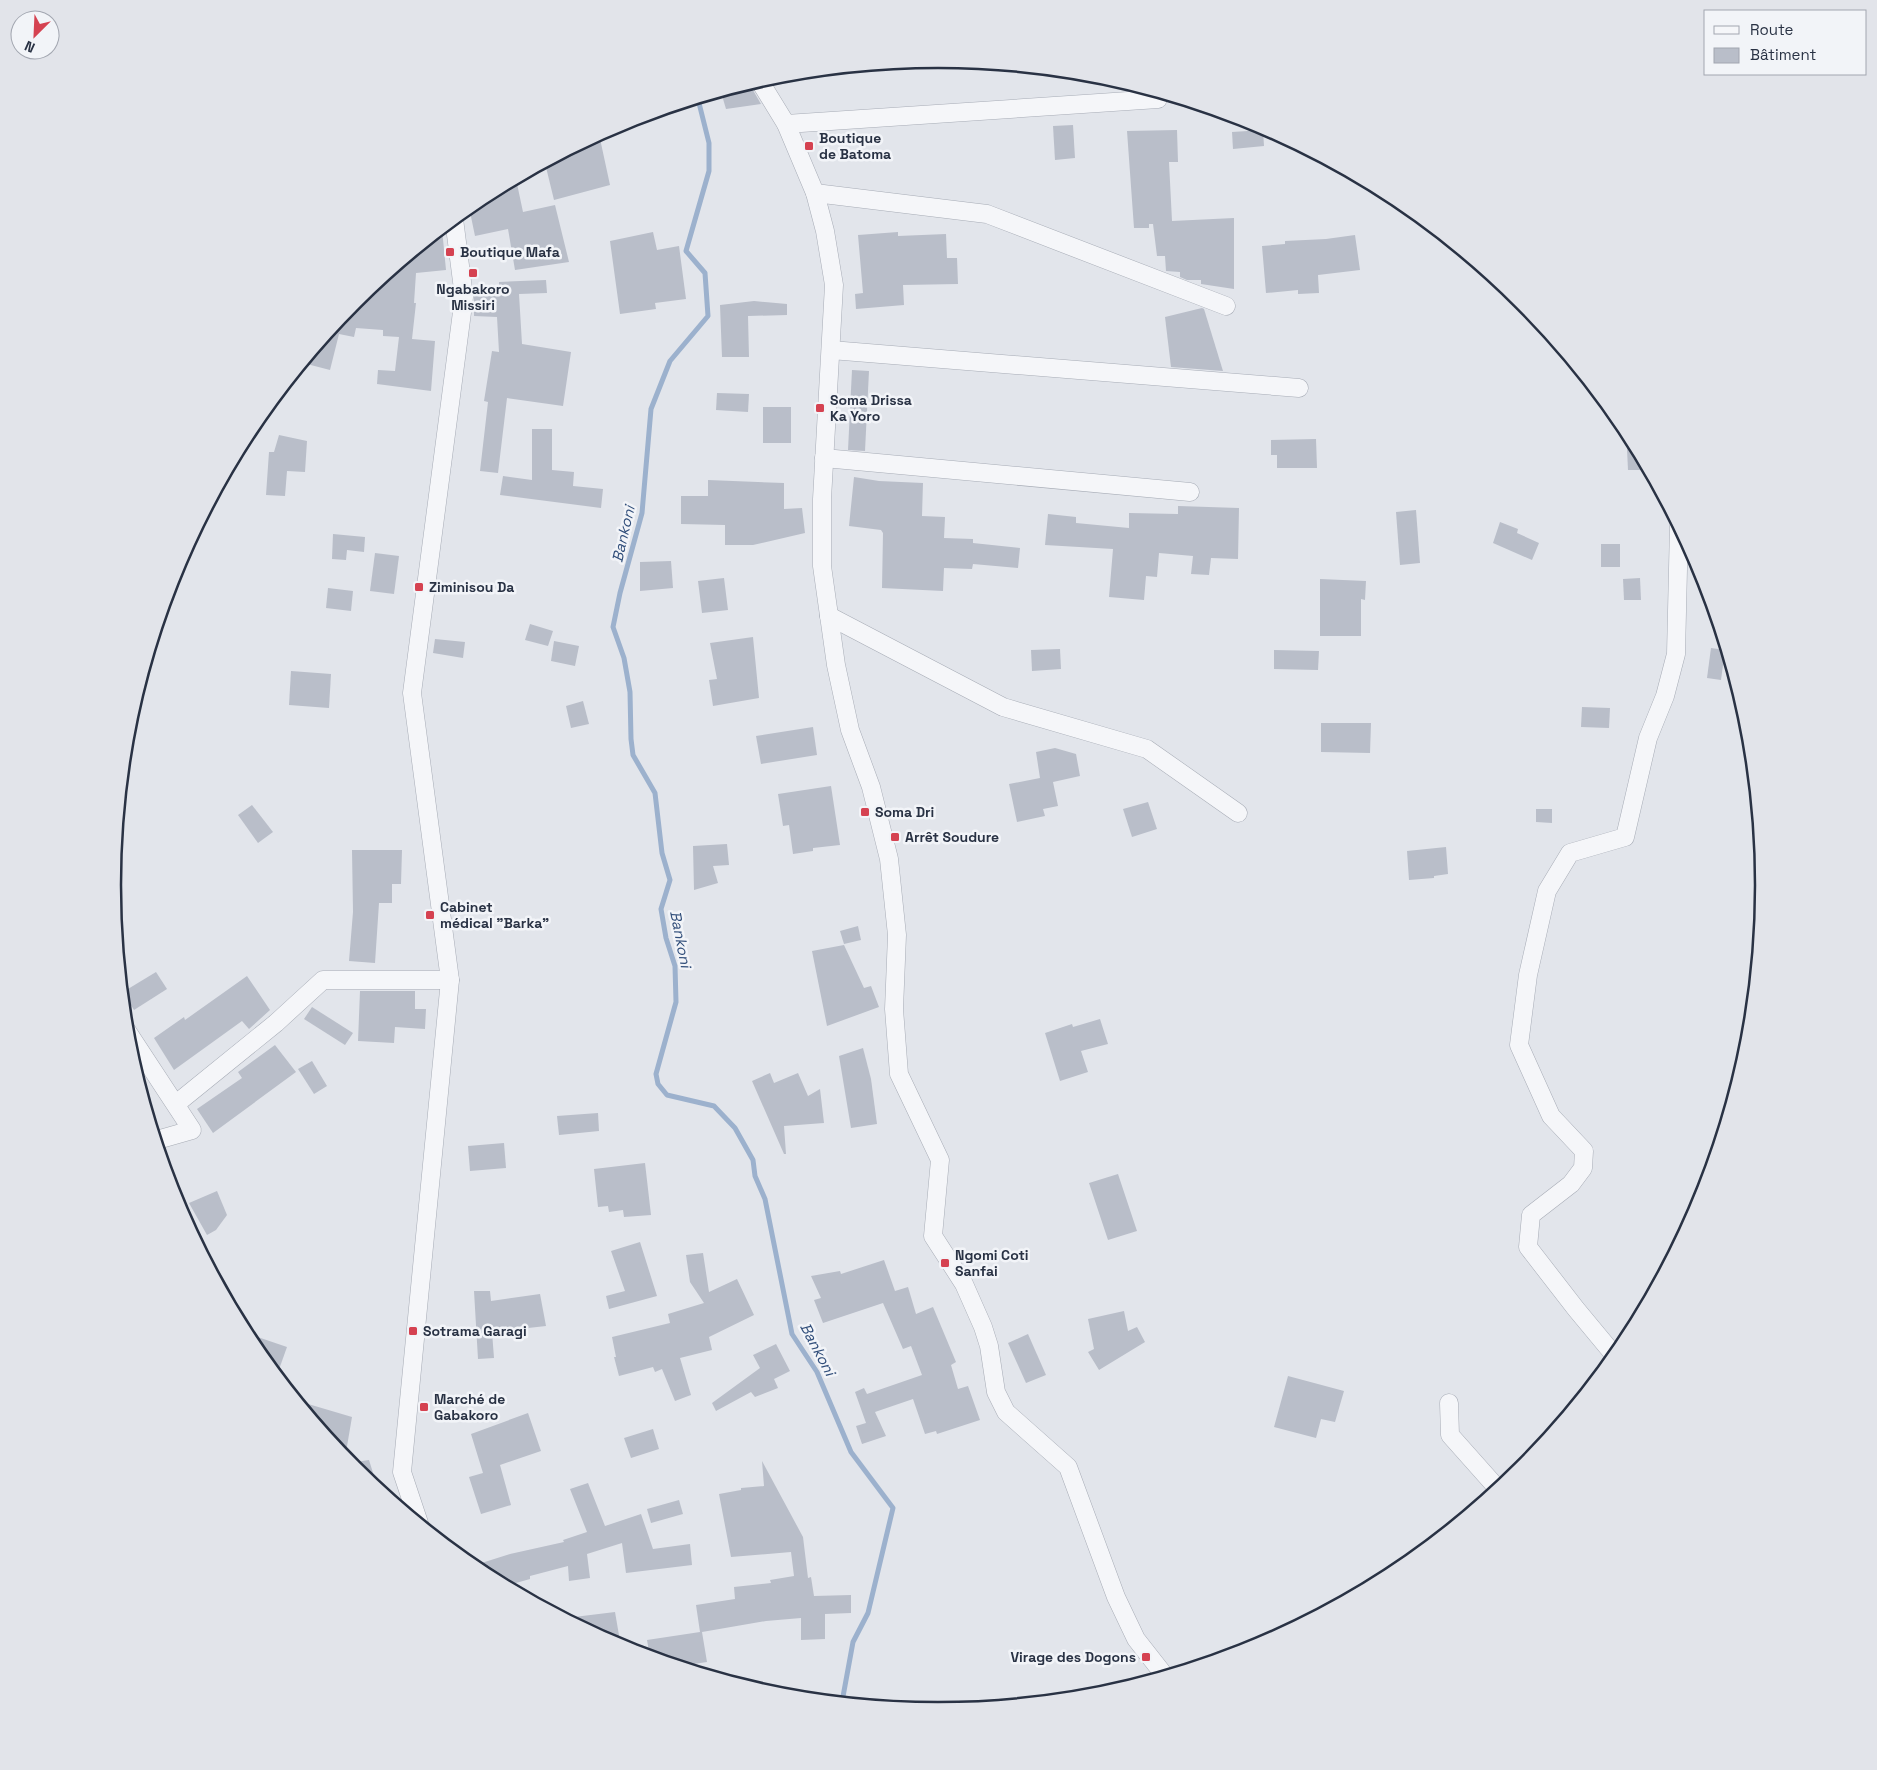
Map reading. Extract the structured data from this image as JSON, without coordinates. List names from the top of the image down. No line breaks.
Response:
{"water":["Bankoni"],"places":{"transit":["Boutique de Batoma","Boutique Mafa","Ngabakoro Missiri","Soma Drissa Ka Yoro","Ziminisou Da","Soma Dri","Arrêt Soudure","Cabinet médical \"Barka\"","Ngomi Coti Sanfai","Sotrama Garagi","Marché de Gabakoro","Virage des Dogons"]},"legend":["Route","Bâtiment"],"north":"bottom left"}
